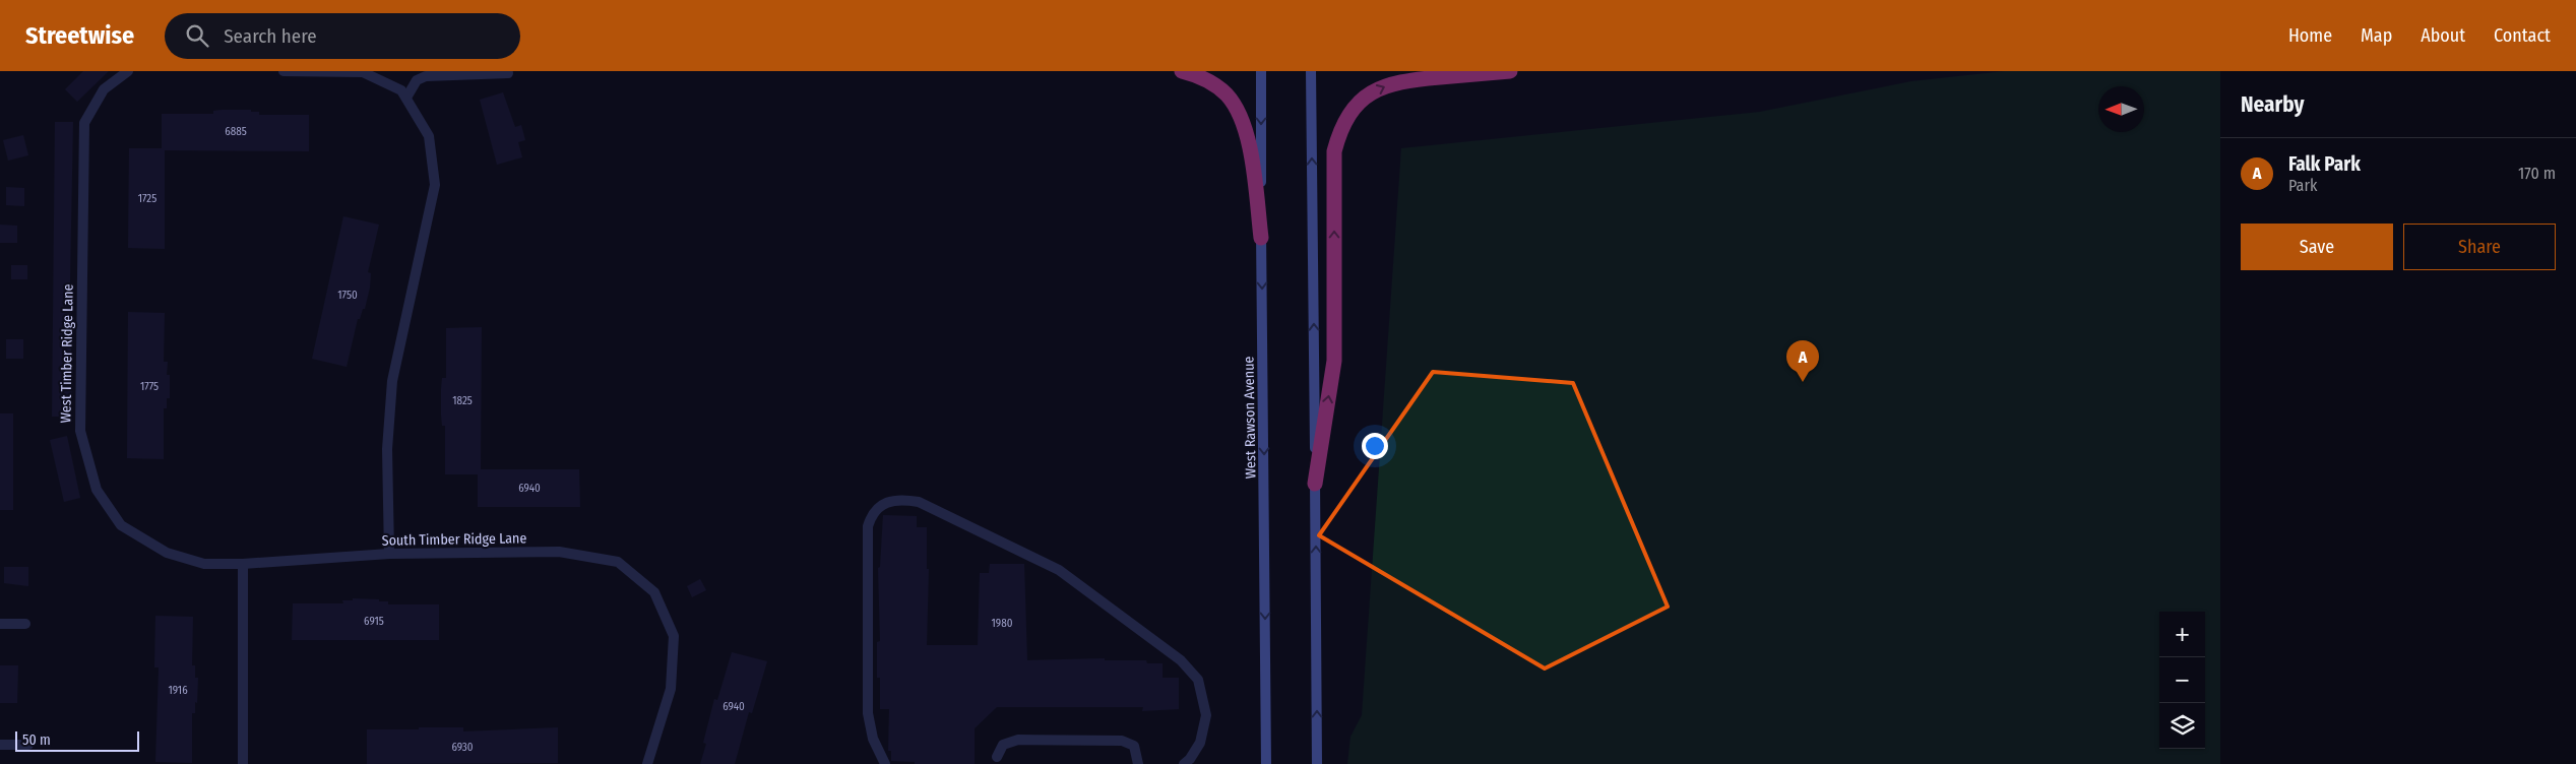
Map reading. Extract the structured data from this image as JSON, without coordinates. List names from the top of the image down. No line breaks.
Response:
{"streets":{"main road":["West Rawson Avenue"],"street":["West Timber Ridge Lane","South Timber Ridge Lane"]},"crossings":[["West Timber Ridge Lane","South Timber Ridge Lane"]],"house_numbers":["6885","1725","1750","1775","1825","6940","6915","1980","1916","6940","6930"],"scale_bar":"50 m","north":"left","page":{"header":"Streetwise","search":"Search here","nav":["Home","Map","About","Contact"],"heading":"Nearby","list":[{"mark":"A","name":"Falk Park","note":"Park","value":"170 m"}],"buttons":["Save","Share"],"pins":"A","map_buttons":["+","−"],"scale":"50 m"}}
